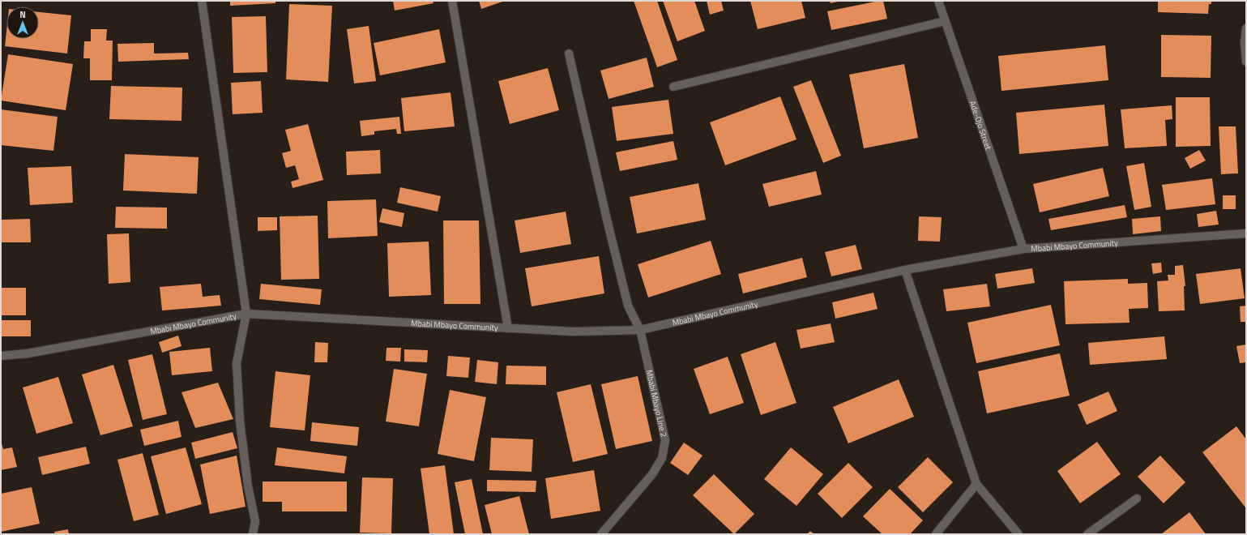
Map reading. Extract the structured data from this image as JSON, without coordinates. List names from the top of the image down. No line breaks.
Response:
{"streets":{"street":["Ade-Ojo Street","Mbabi Mbayo Community","Mbabi Mbayo Line 2"]},"crossings":[["Ade-Ojo Street","Mbabi Mbayo Community"],["Mbabi Mbayo Community","Mbabi Mbayo Line 2"]],"north":"top"}
